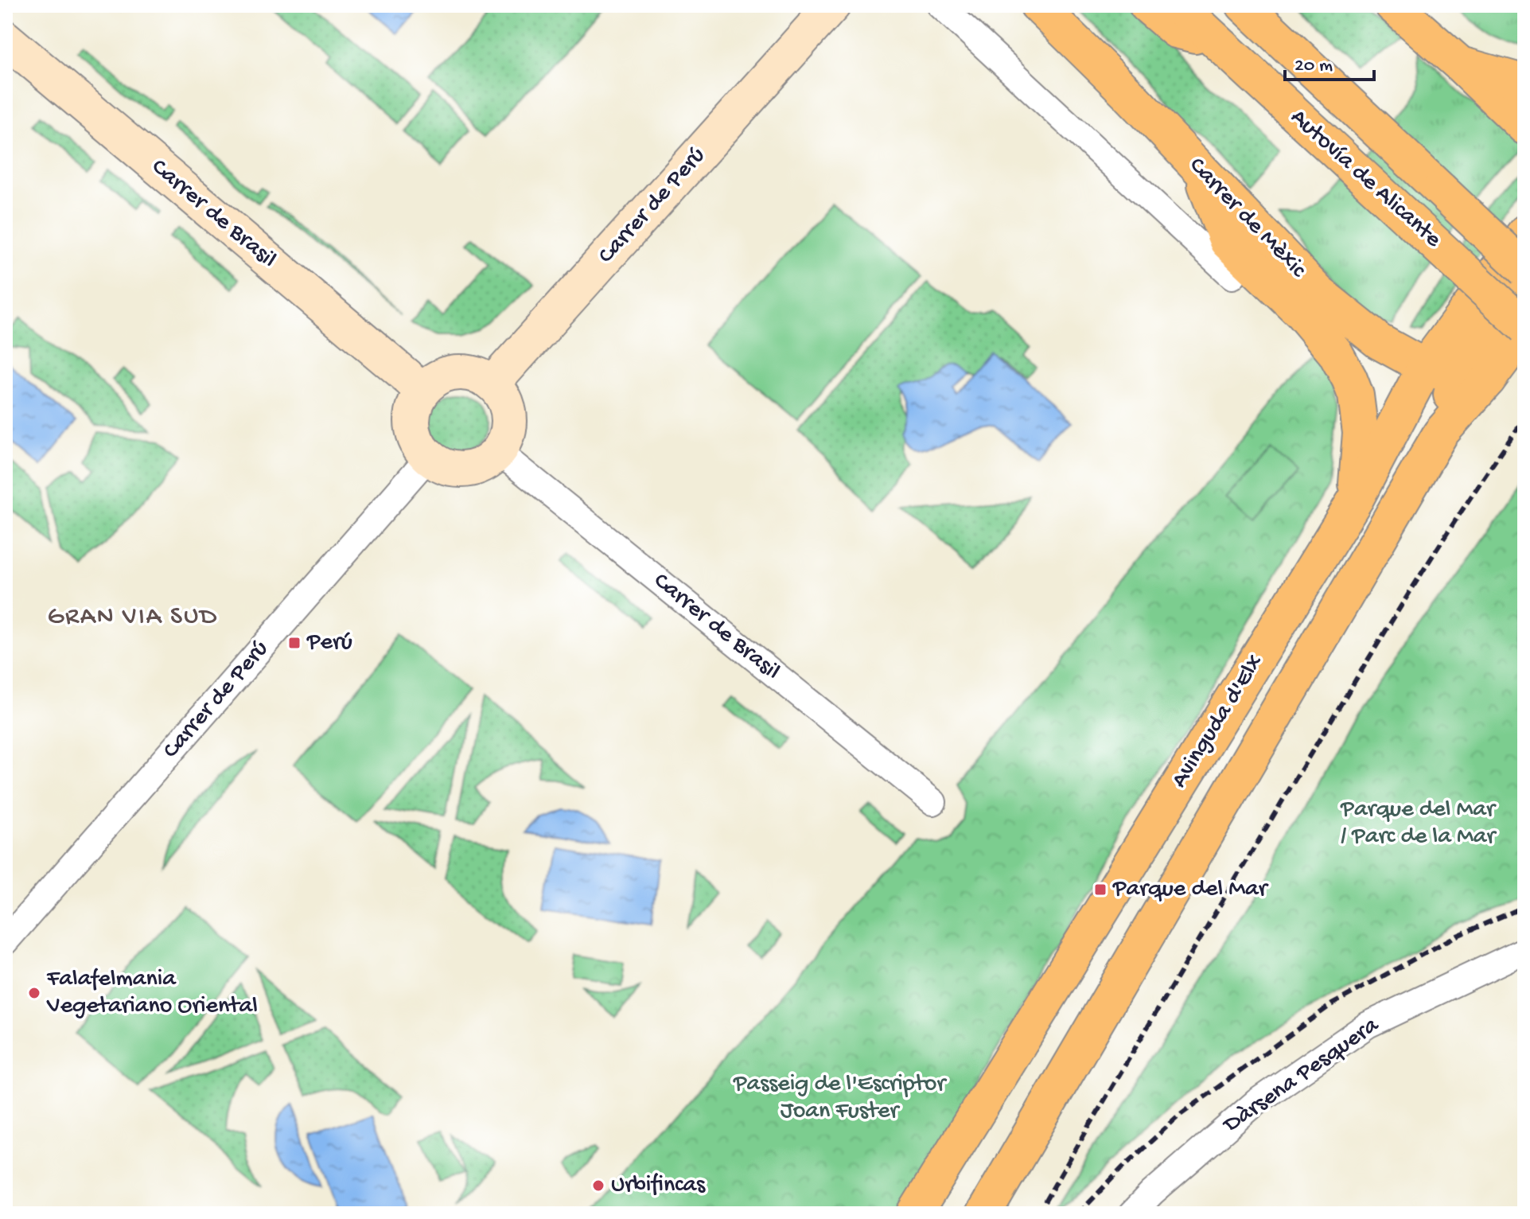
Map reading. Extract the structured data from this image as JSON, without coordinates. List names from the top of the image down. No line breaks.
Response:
{"streets":{"main road":["Autovía de Alicante","Carrer de Mèxic","Avinguda d'Elx"],"street":["Carrer de Perú","Carrer de Brasil","Dàrsena Pesquera"]},"crossings":[["Autovía de Alicante","Avinguda d'Elx"],["Carrer de Perú","Carrer de Brasil"],["Carrer de Mèxic","Avinguda d'Elx"]],"districts":["GRAN VIA SUD"],"parks":["Parque del Mar / Parc de la Mar","Passeig de l'Escriptor Joan Fuster"],"places":{"transit":["Perú","Parque del Mar"],"other":["Falafelmania Vegetariano Oriental","Urbifincas"]},"scale_bar":"20 m"}
